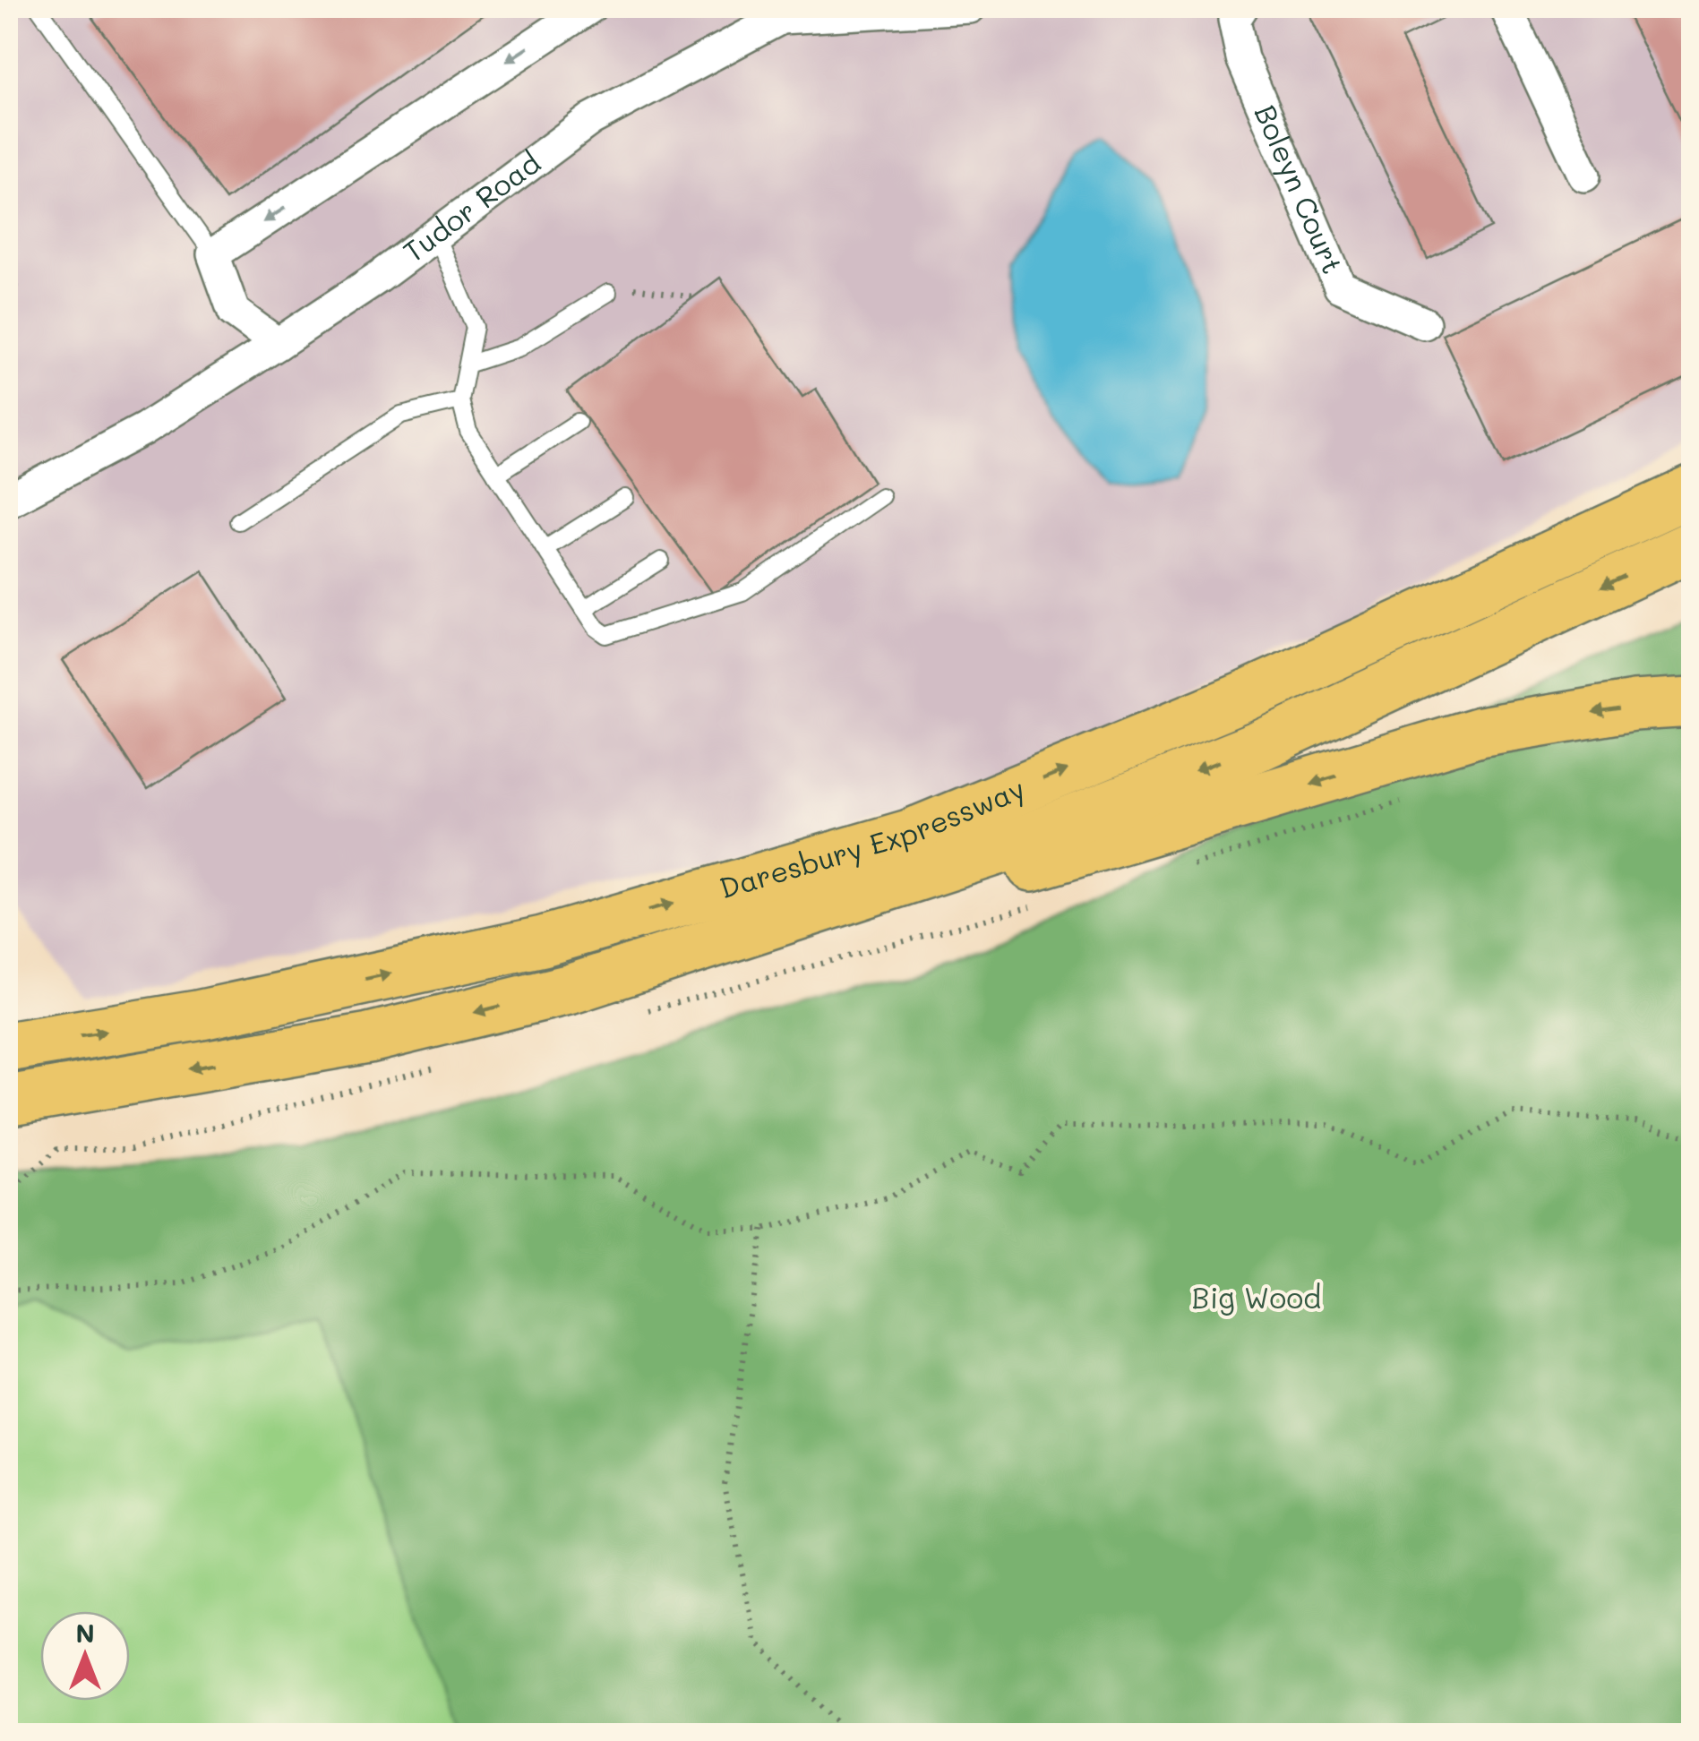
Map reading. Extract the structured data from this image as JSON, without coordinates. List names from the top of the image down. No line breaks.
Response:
{"streets":{"main road":["Daresbury Expressway"],"street":["Boleyn Court","Tudor Road"]},"parks":["Big Wood"],"north":"top"}
